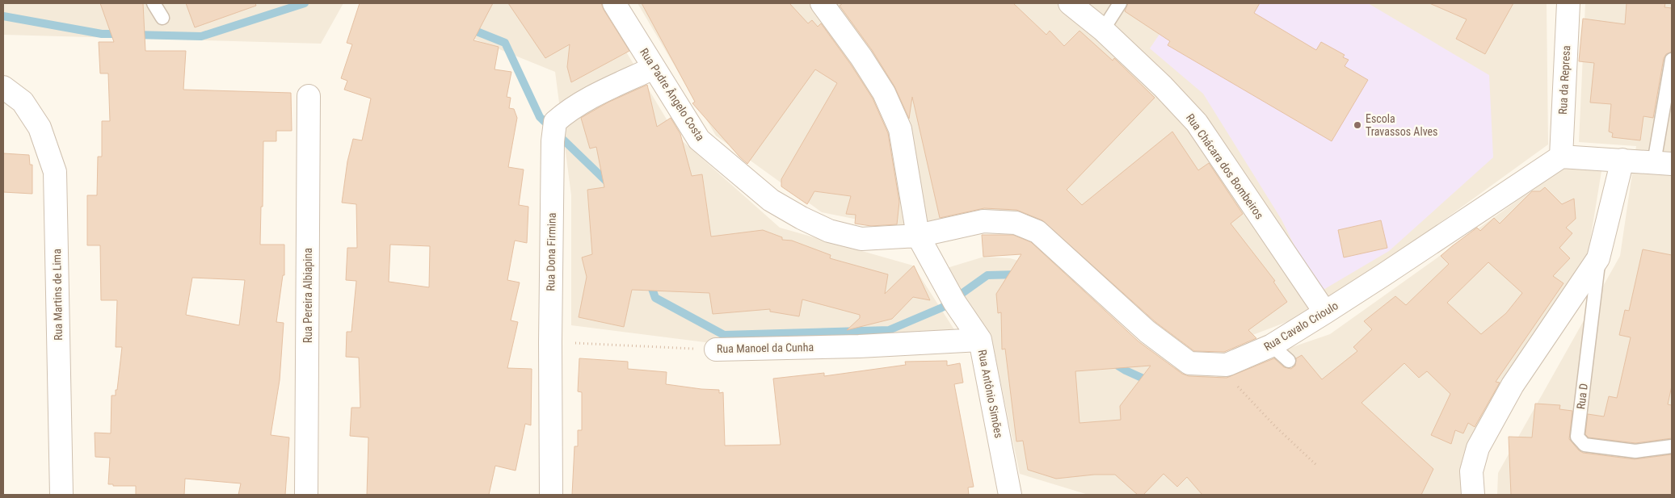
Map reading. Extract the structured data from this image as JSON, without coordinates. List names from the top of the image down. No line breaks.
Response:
{"streets":{"street":["Rua da Represa","Rua Padre Ângelo Costa","Rua Chácara dos Bombeiros","Rua Dona Firmina","Rua Martins de Lima","Rua Pereira Albiapina","Rua Cavalo Crioulo","Rua Manoel da Cunha","Rua Antônio Simões"],"lane":["Rua D"]},"crossings":[["Rua da Represa","Rua Cavalo Crioulo"],["Rua Padre Ângelo Costa","Rua Dona Firmina"],["Rua Padre Ângelo Costa","Rua Cavalo Crioulo"],["Rua Padre Ângelo Costa","Rua Antônio Simões"],["Rua Chácara dos Bombeiros","Rua Cavalo Crioulo"],["Rua Dona Firmina","Rua Manoel da Cunha"],["Rua Cavalo Crioulo","Rua Antônio Simões"],["Rua Manoel da Cunha","Rua Antônio Simões"]],"places":["Escola Travassos Alves"]}
